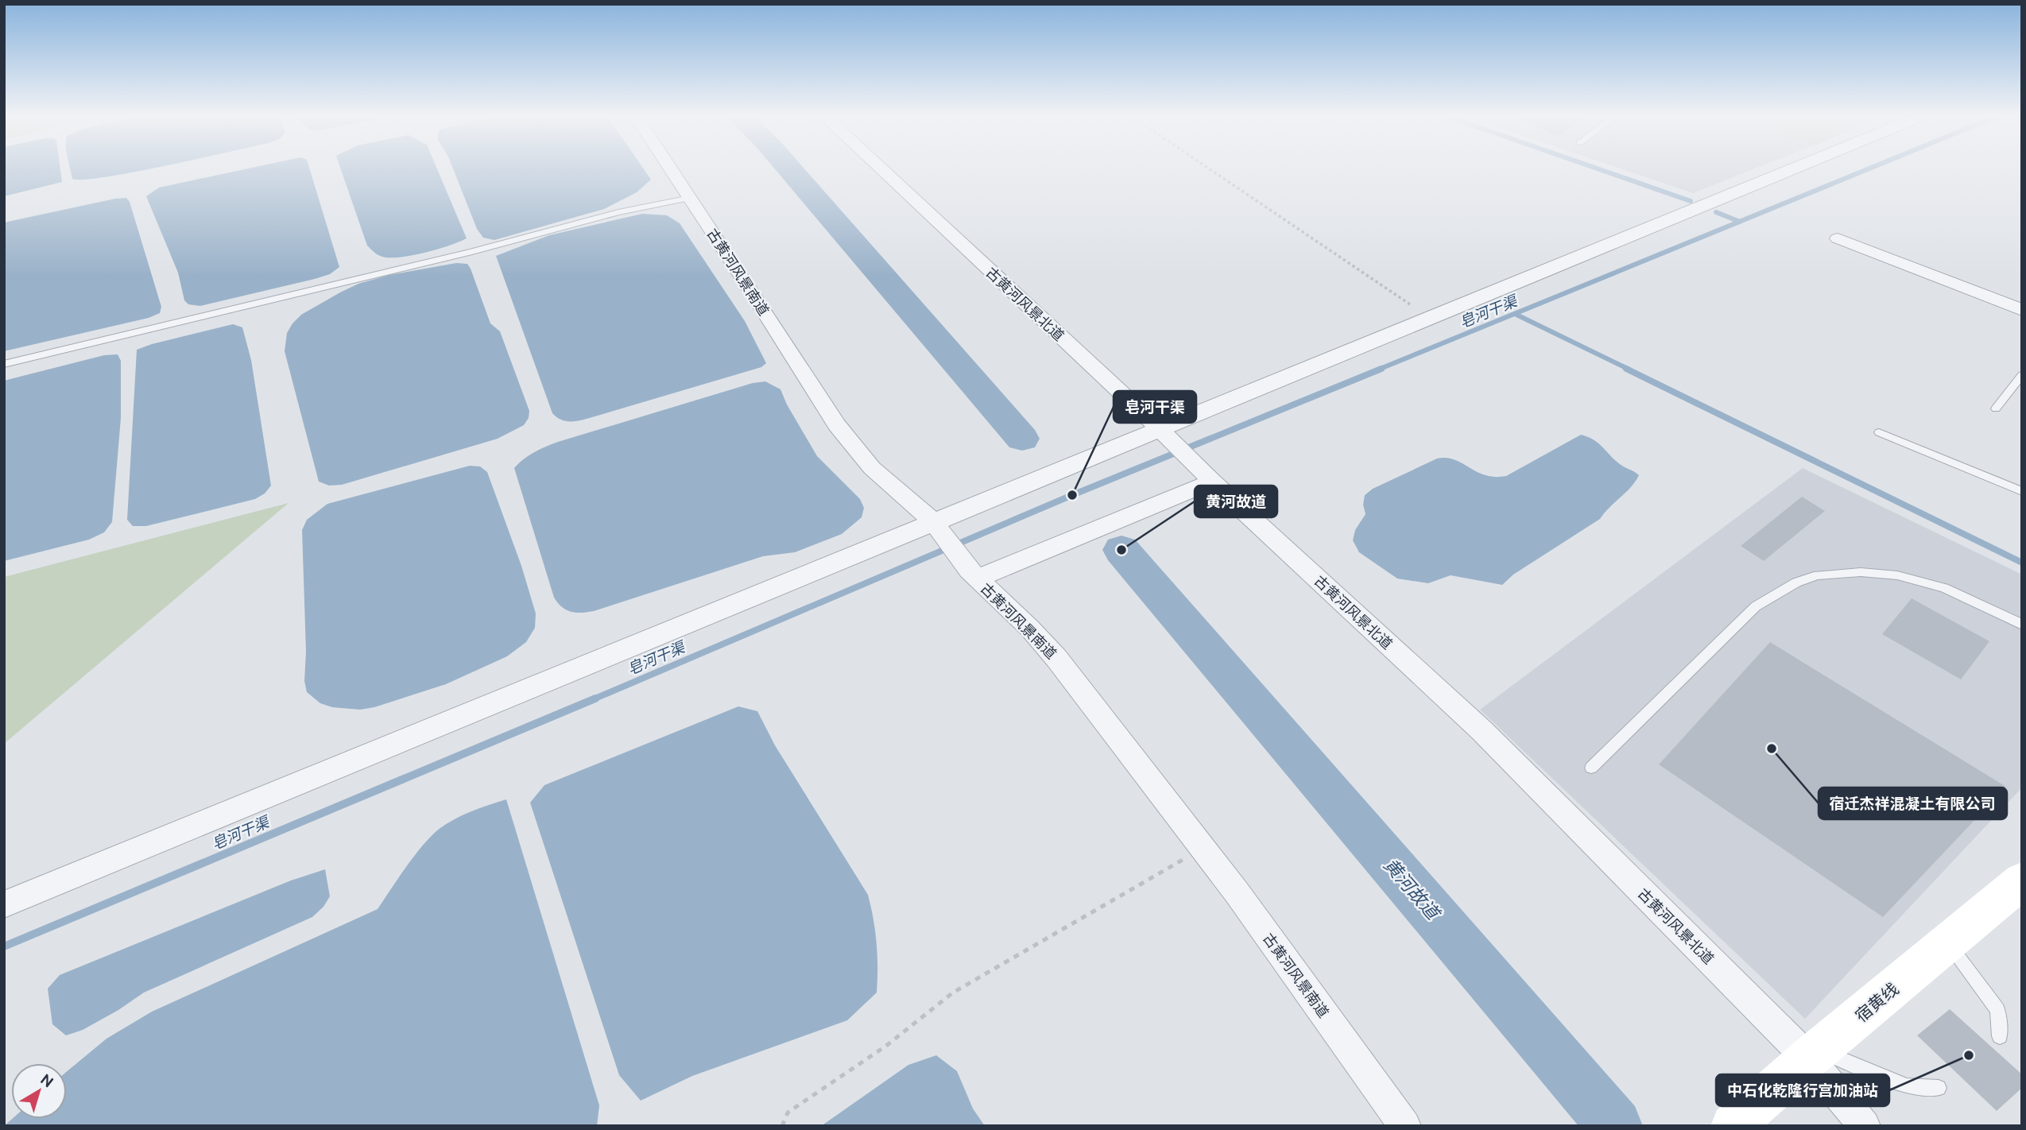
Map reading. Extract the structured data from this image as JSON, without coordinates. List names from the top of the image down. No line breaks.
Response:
{"streets":{"main road":["宿黄线"],"street":["古黄河风景南道","古黄河风景北道"]},"crossings":[["古黄河风景北道","宿黄线"]],"water":["皂河干渠","黄河故道"],"places":["皂河干渠","黄河故道","宿迁杰祥混凝土有限公司","中石化乾隆行宫加油站"],"north":"top right"}
